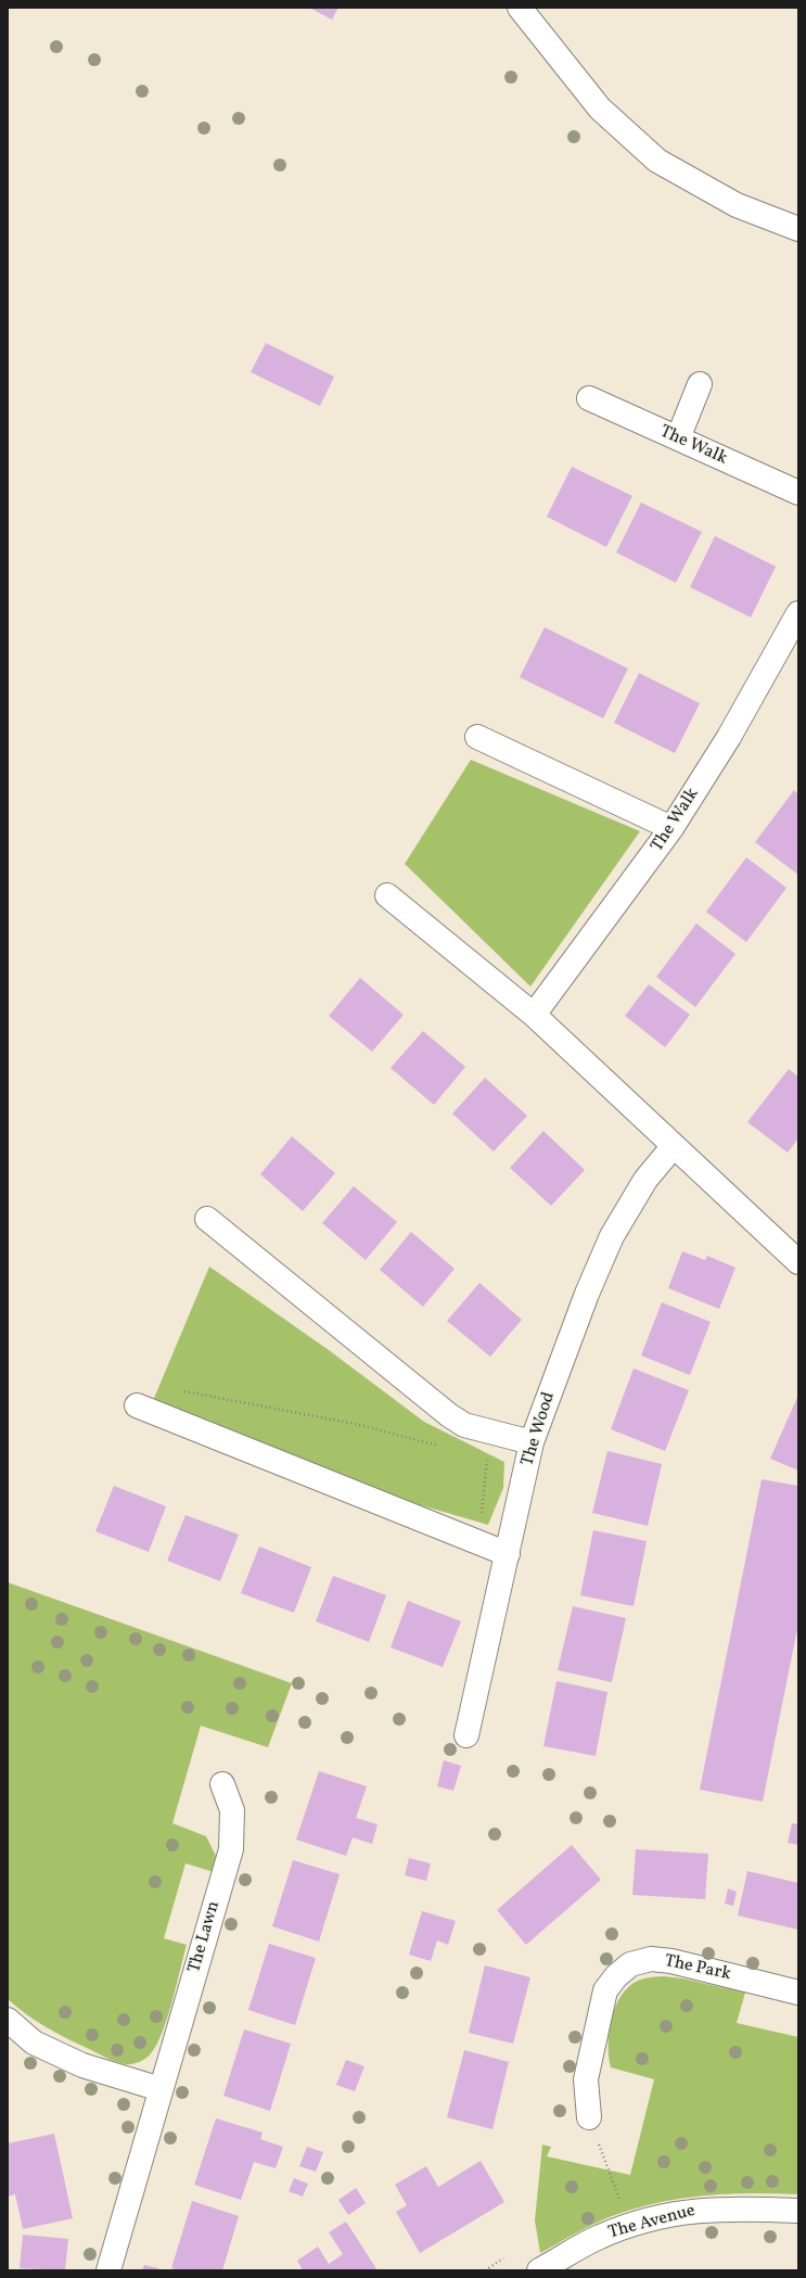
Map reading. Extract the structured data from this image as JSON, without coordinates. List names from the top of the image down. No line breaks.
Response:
{"streets":{"street":["The Walk","The Wood","The Lawn","The Park","The Avenue"]}}
